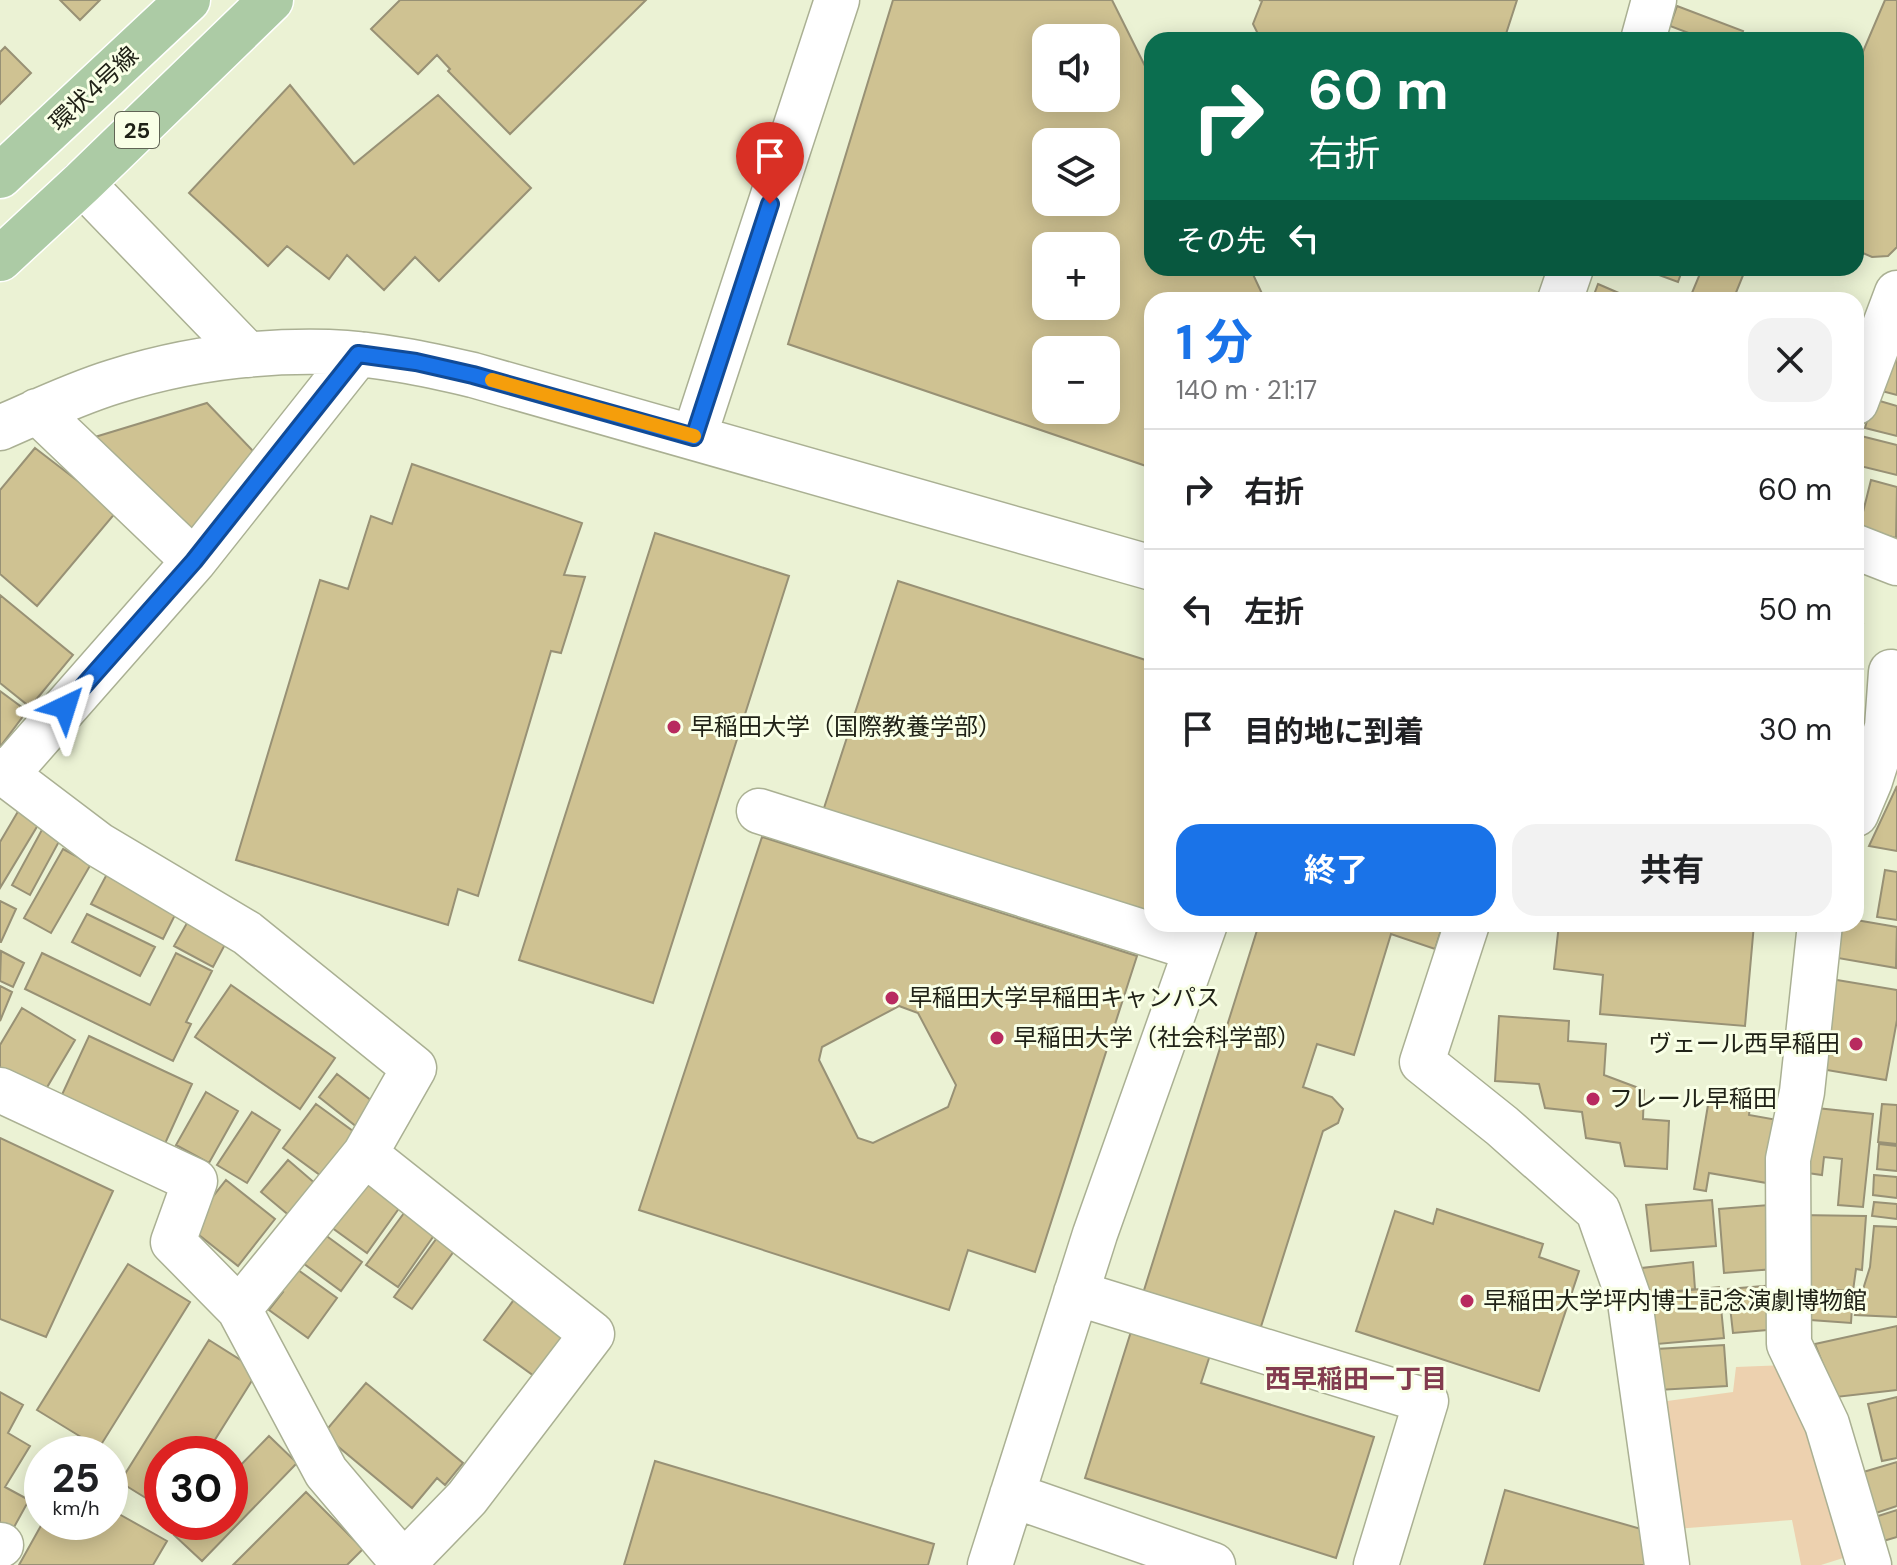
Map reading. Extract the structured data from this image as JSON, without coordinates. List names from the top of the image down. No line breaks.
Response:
{"streets":{"main road":["環状4号線","25"]},"districts":["西早稲田一丁目"],"places":["早稲田大学（国際教養学部）","早稲田大学早稲田キャンパス","早稲田大学（社会科学部）","ヴェール西早稲田","フレール早稲田","早稲田大学坪内博士記念演劇博物館"],"page":{"map_buttons":["+","−"],"turn":["60 m","右折"],"then":"その先","heading":["1 分","140 m · 21:17"],"list":[{"name":"右折","value":"60 m"},{"name":"左折","value":"50 m"},{"name":"目的地に到着","value":"30 m"}],"buttons":["終了","共有"],"speed":"25 km/h","limit":"30"}}
